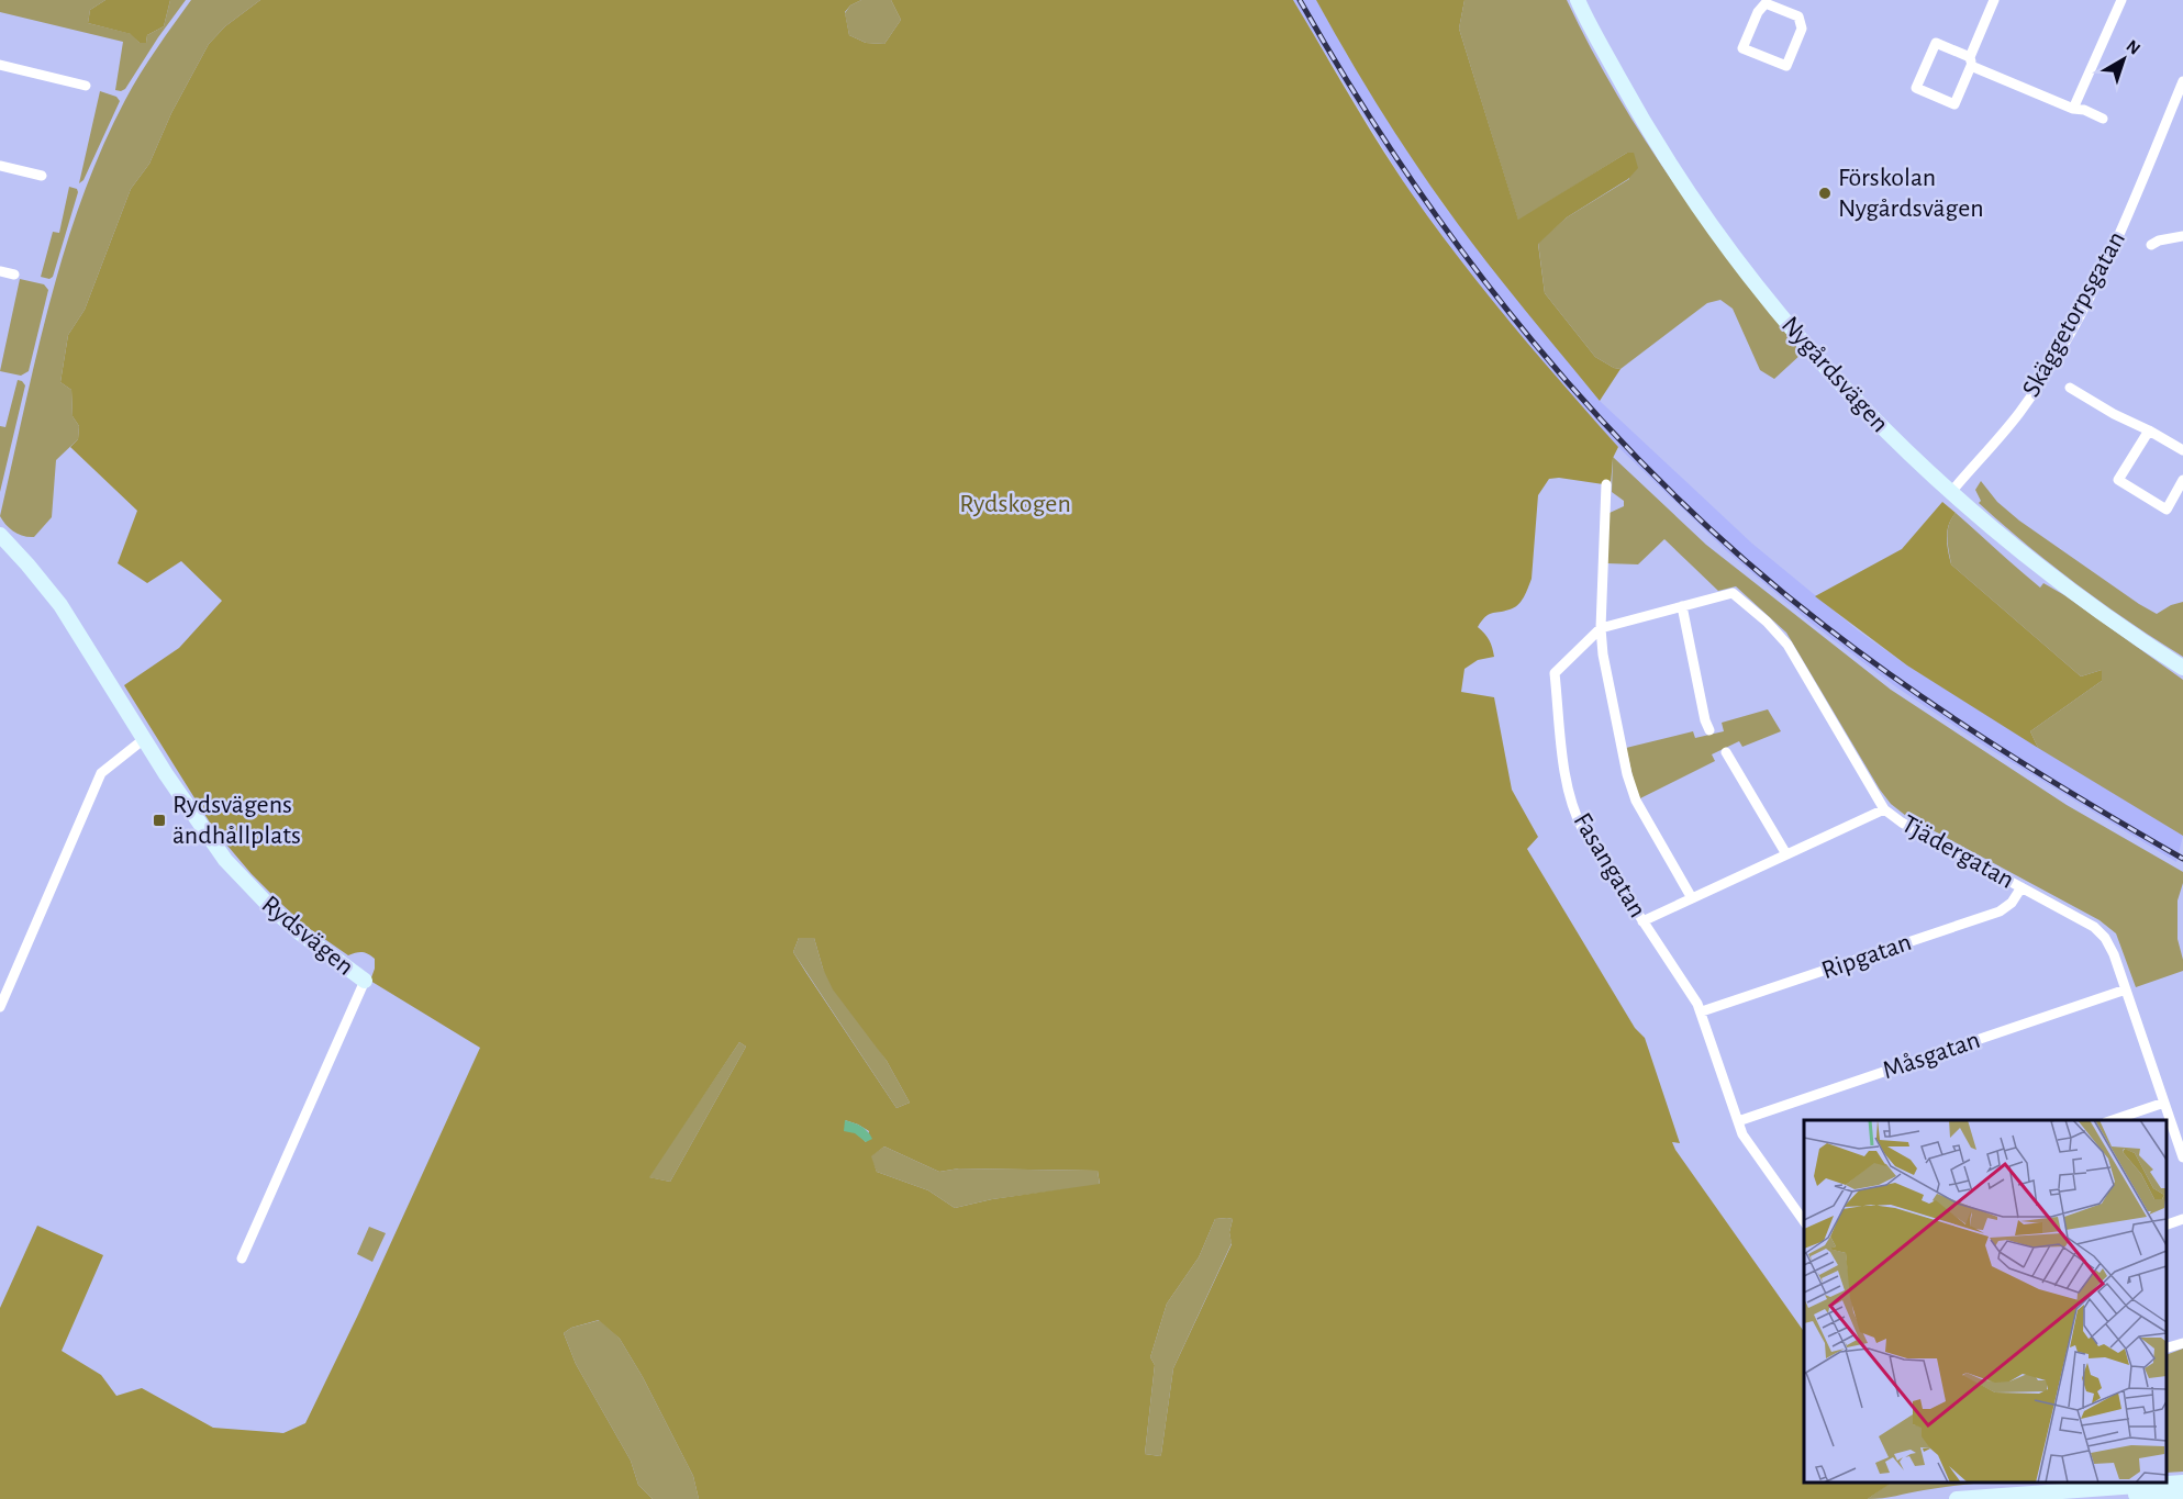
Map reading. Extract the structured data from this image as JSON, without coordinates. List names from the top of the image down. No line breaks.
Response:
{"streets":{"street":["Skäggetorpsgatan","Nygårdsvägen","Tjädergatan","Fasangatan","Rydsvägen","Ripgatan","Måsgatan"]},"crossings":[["Skäggetorpsgatan","Nygårdsvägen"],["Tjädergatan","Fasangatan"],["Tjädergatan","Ripgatan"],["Tjädergatan","Måsgatan"],["Fasangatan","Ripgatan"],["Fasangatan","Måsgatan"]],"parks":["Rydskogen"],"places":{"other":["Förskolan Nygårdsvägen"],"transit":["Rydsvägens ändhållplats"]},"north":"top right"}
